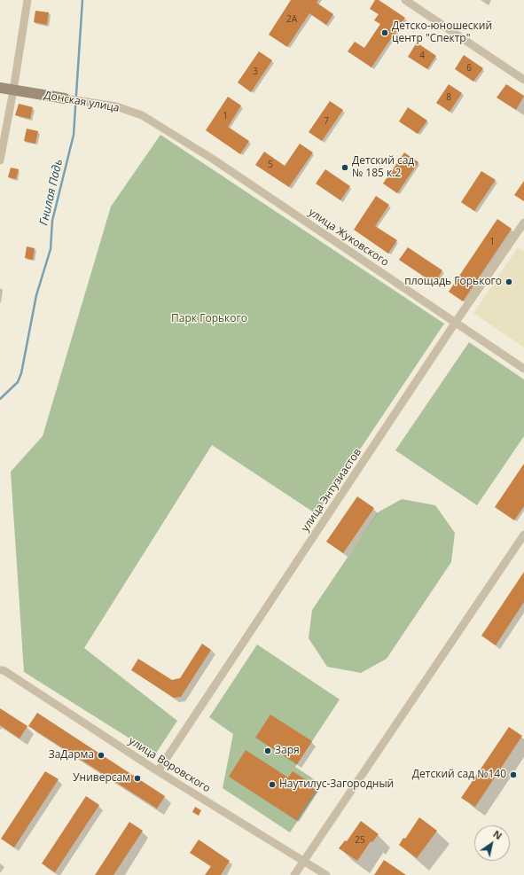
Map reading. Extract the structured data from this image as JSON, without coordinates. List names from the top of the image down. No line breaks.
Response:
{"streets":{"street":["Донская улица","улица Жуковского","улица Энтузиастов","улица Воровского"]},"crossings":[["Донская улица","улица Жуковского"],["улица Жуковского","улица Энтузиастов"],["улица Энтузиастов","улица Воровского"]],"water":["Гнилая Падь"],"parks":["Парк Горького"],"places":["Детско-юношеский центр \"Спектр\"","Детский сад № 185 к.2","площадь Горького","Заря","ЗаДарма","Детский сад №140","Универсам","Наутилус-Загородный"],"house_numbers":["2А","4","6","3","8","1","7","5","1","25"],"north":"top right"}
